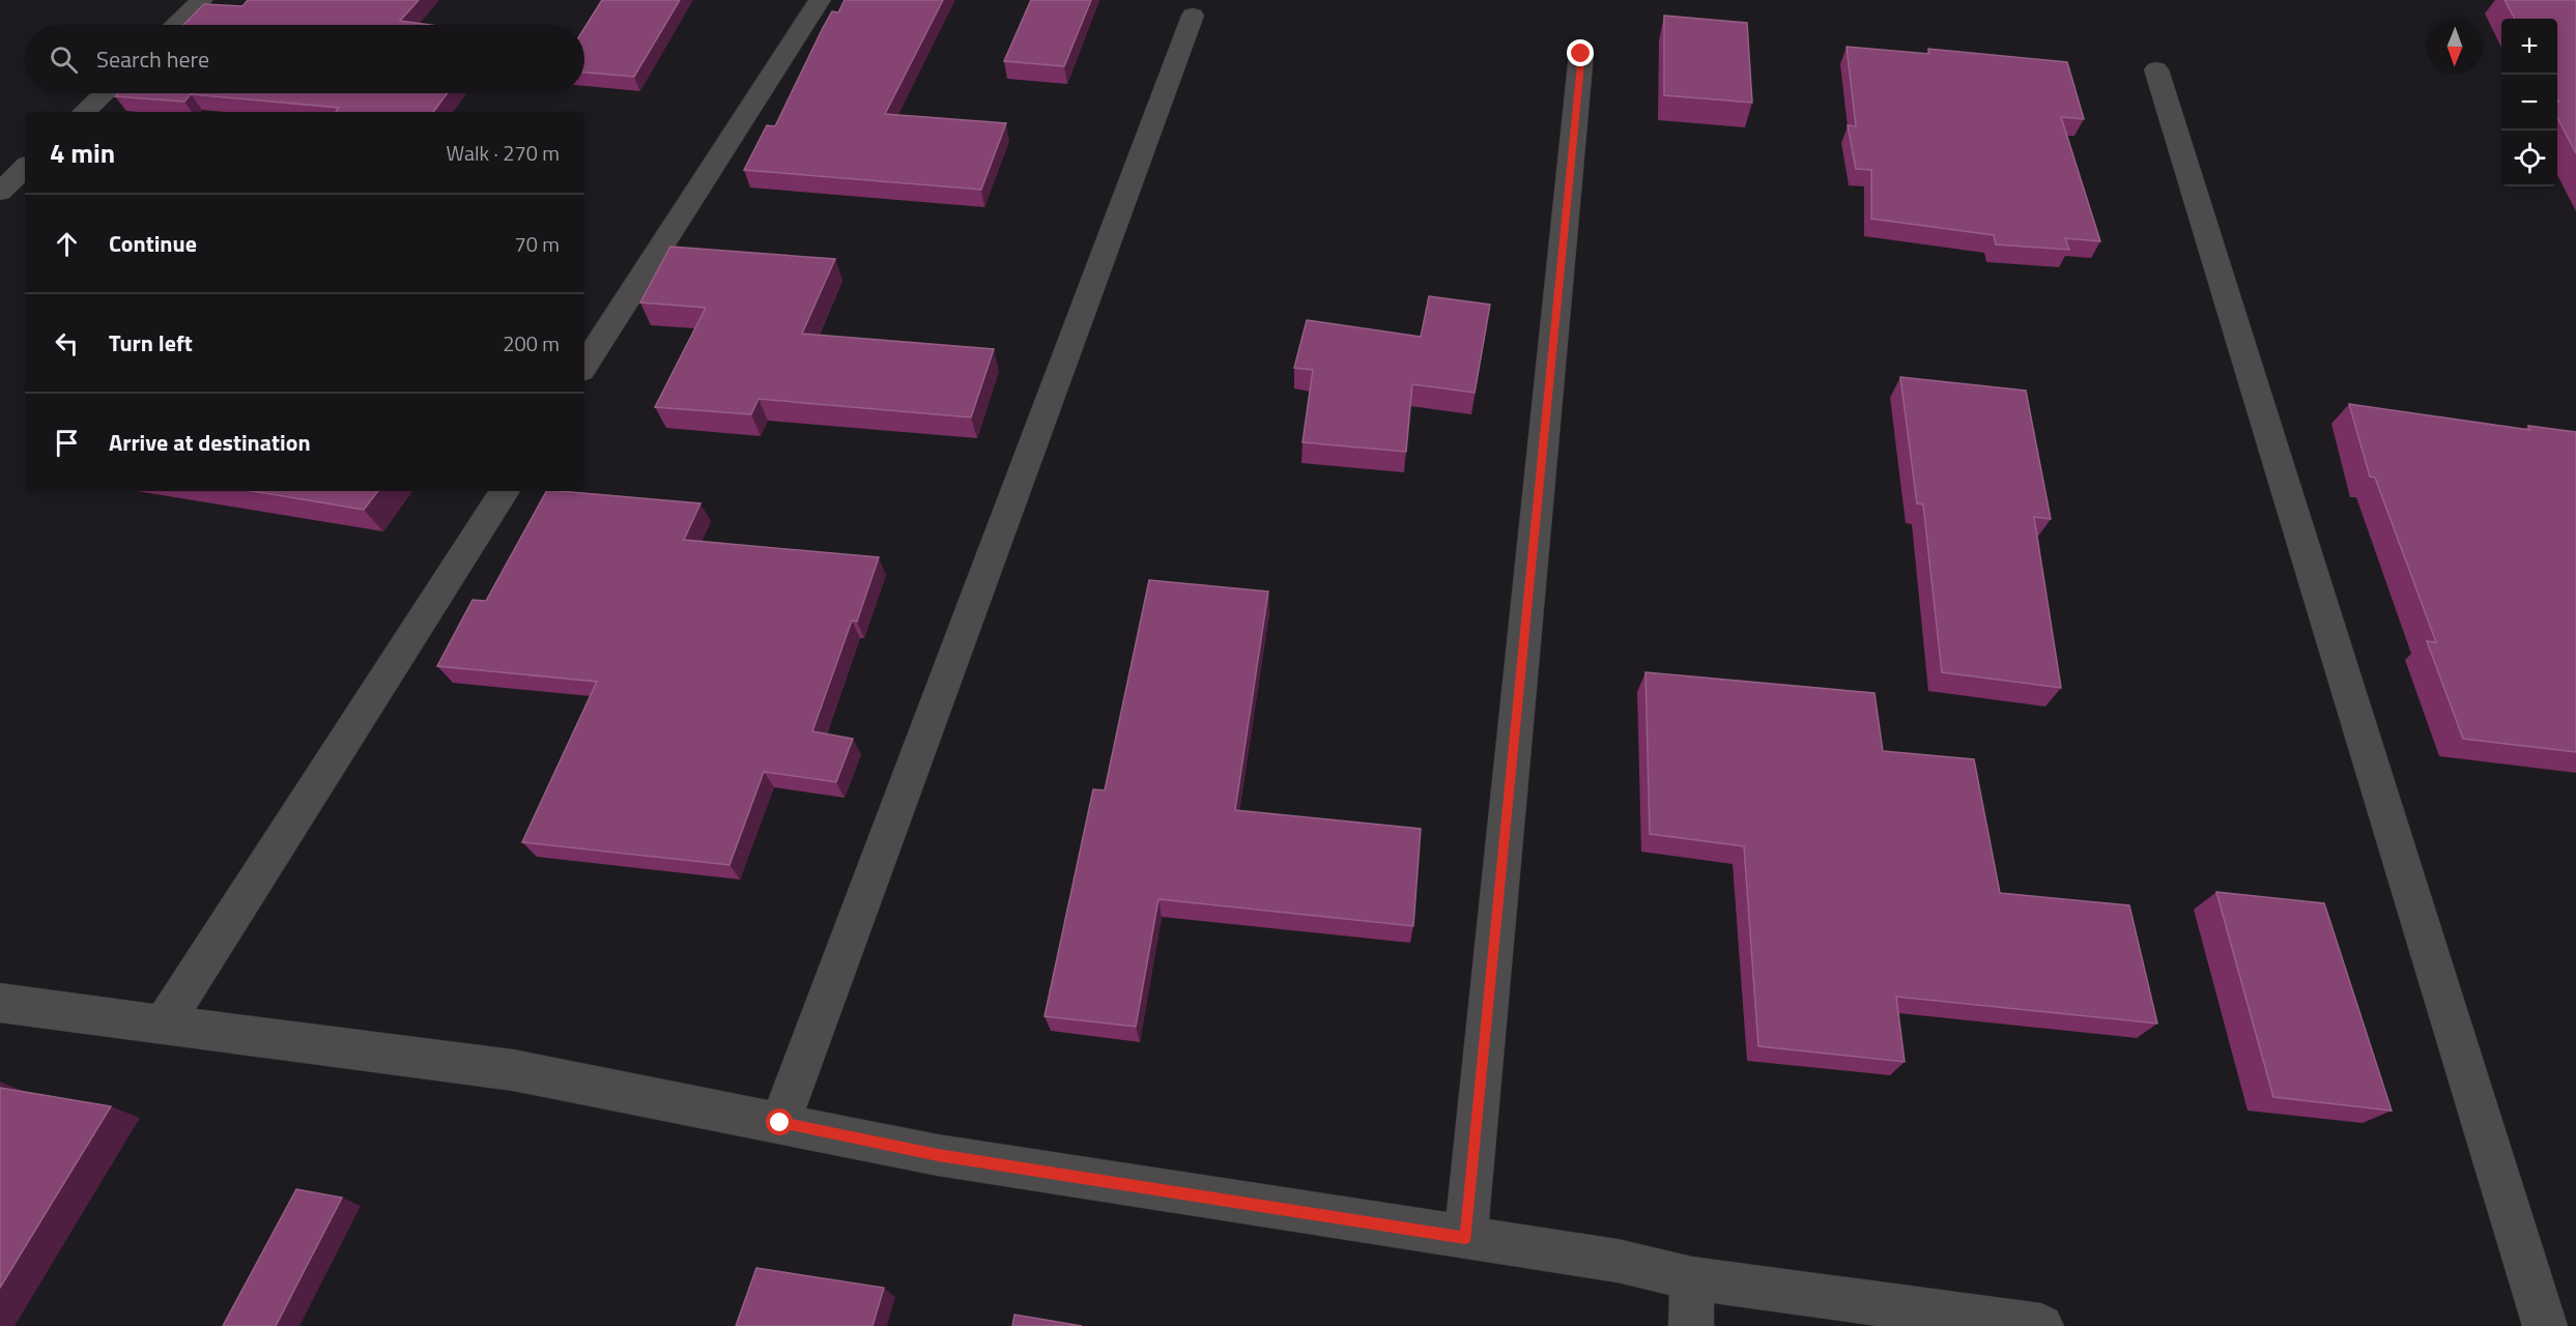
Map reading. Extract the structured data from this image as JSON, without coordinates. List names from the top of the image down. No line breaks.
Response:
{"north":"bottom","page":{"map_buttons":["+","−"],"search":"Search here","heading":["4 min","Walk · 270 m"],"list":[["Continue","70 m"],["Turn left","200 m"],"Arrive at destination"]}}
